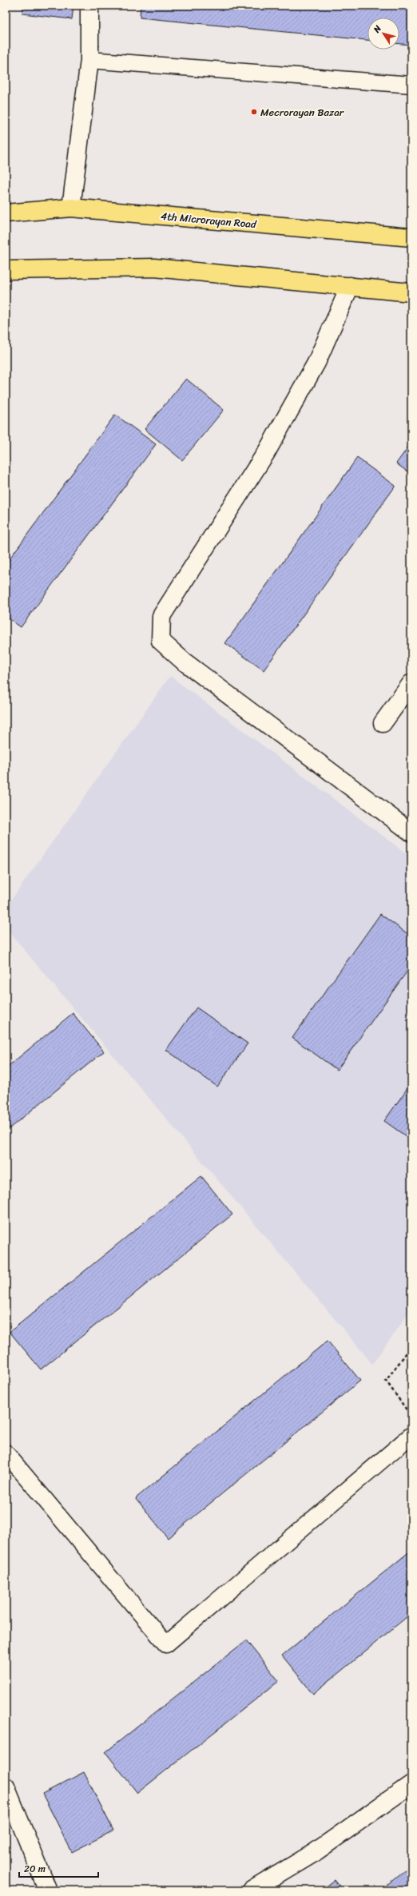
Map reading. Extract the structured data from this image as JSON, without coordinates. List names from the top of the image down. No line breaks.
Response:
{"streets":{"main road":["4th Microrayan Road"]},"places":["Mecrorayan Bazar"],"scale_bar":"20 m","north":"top left"}
